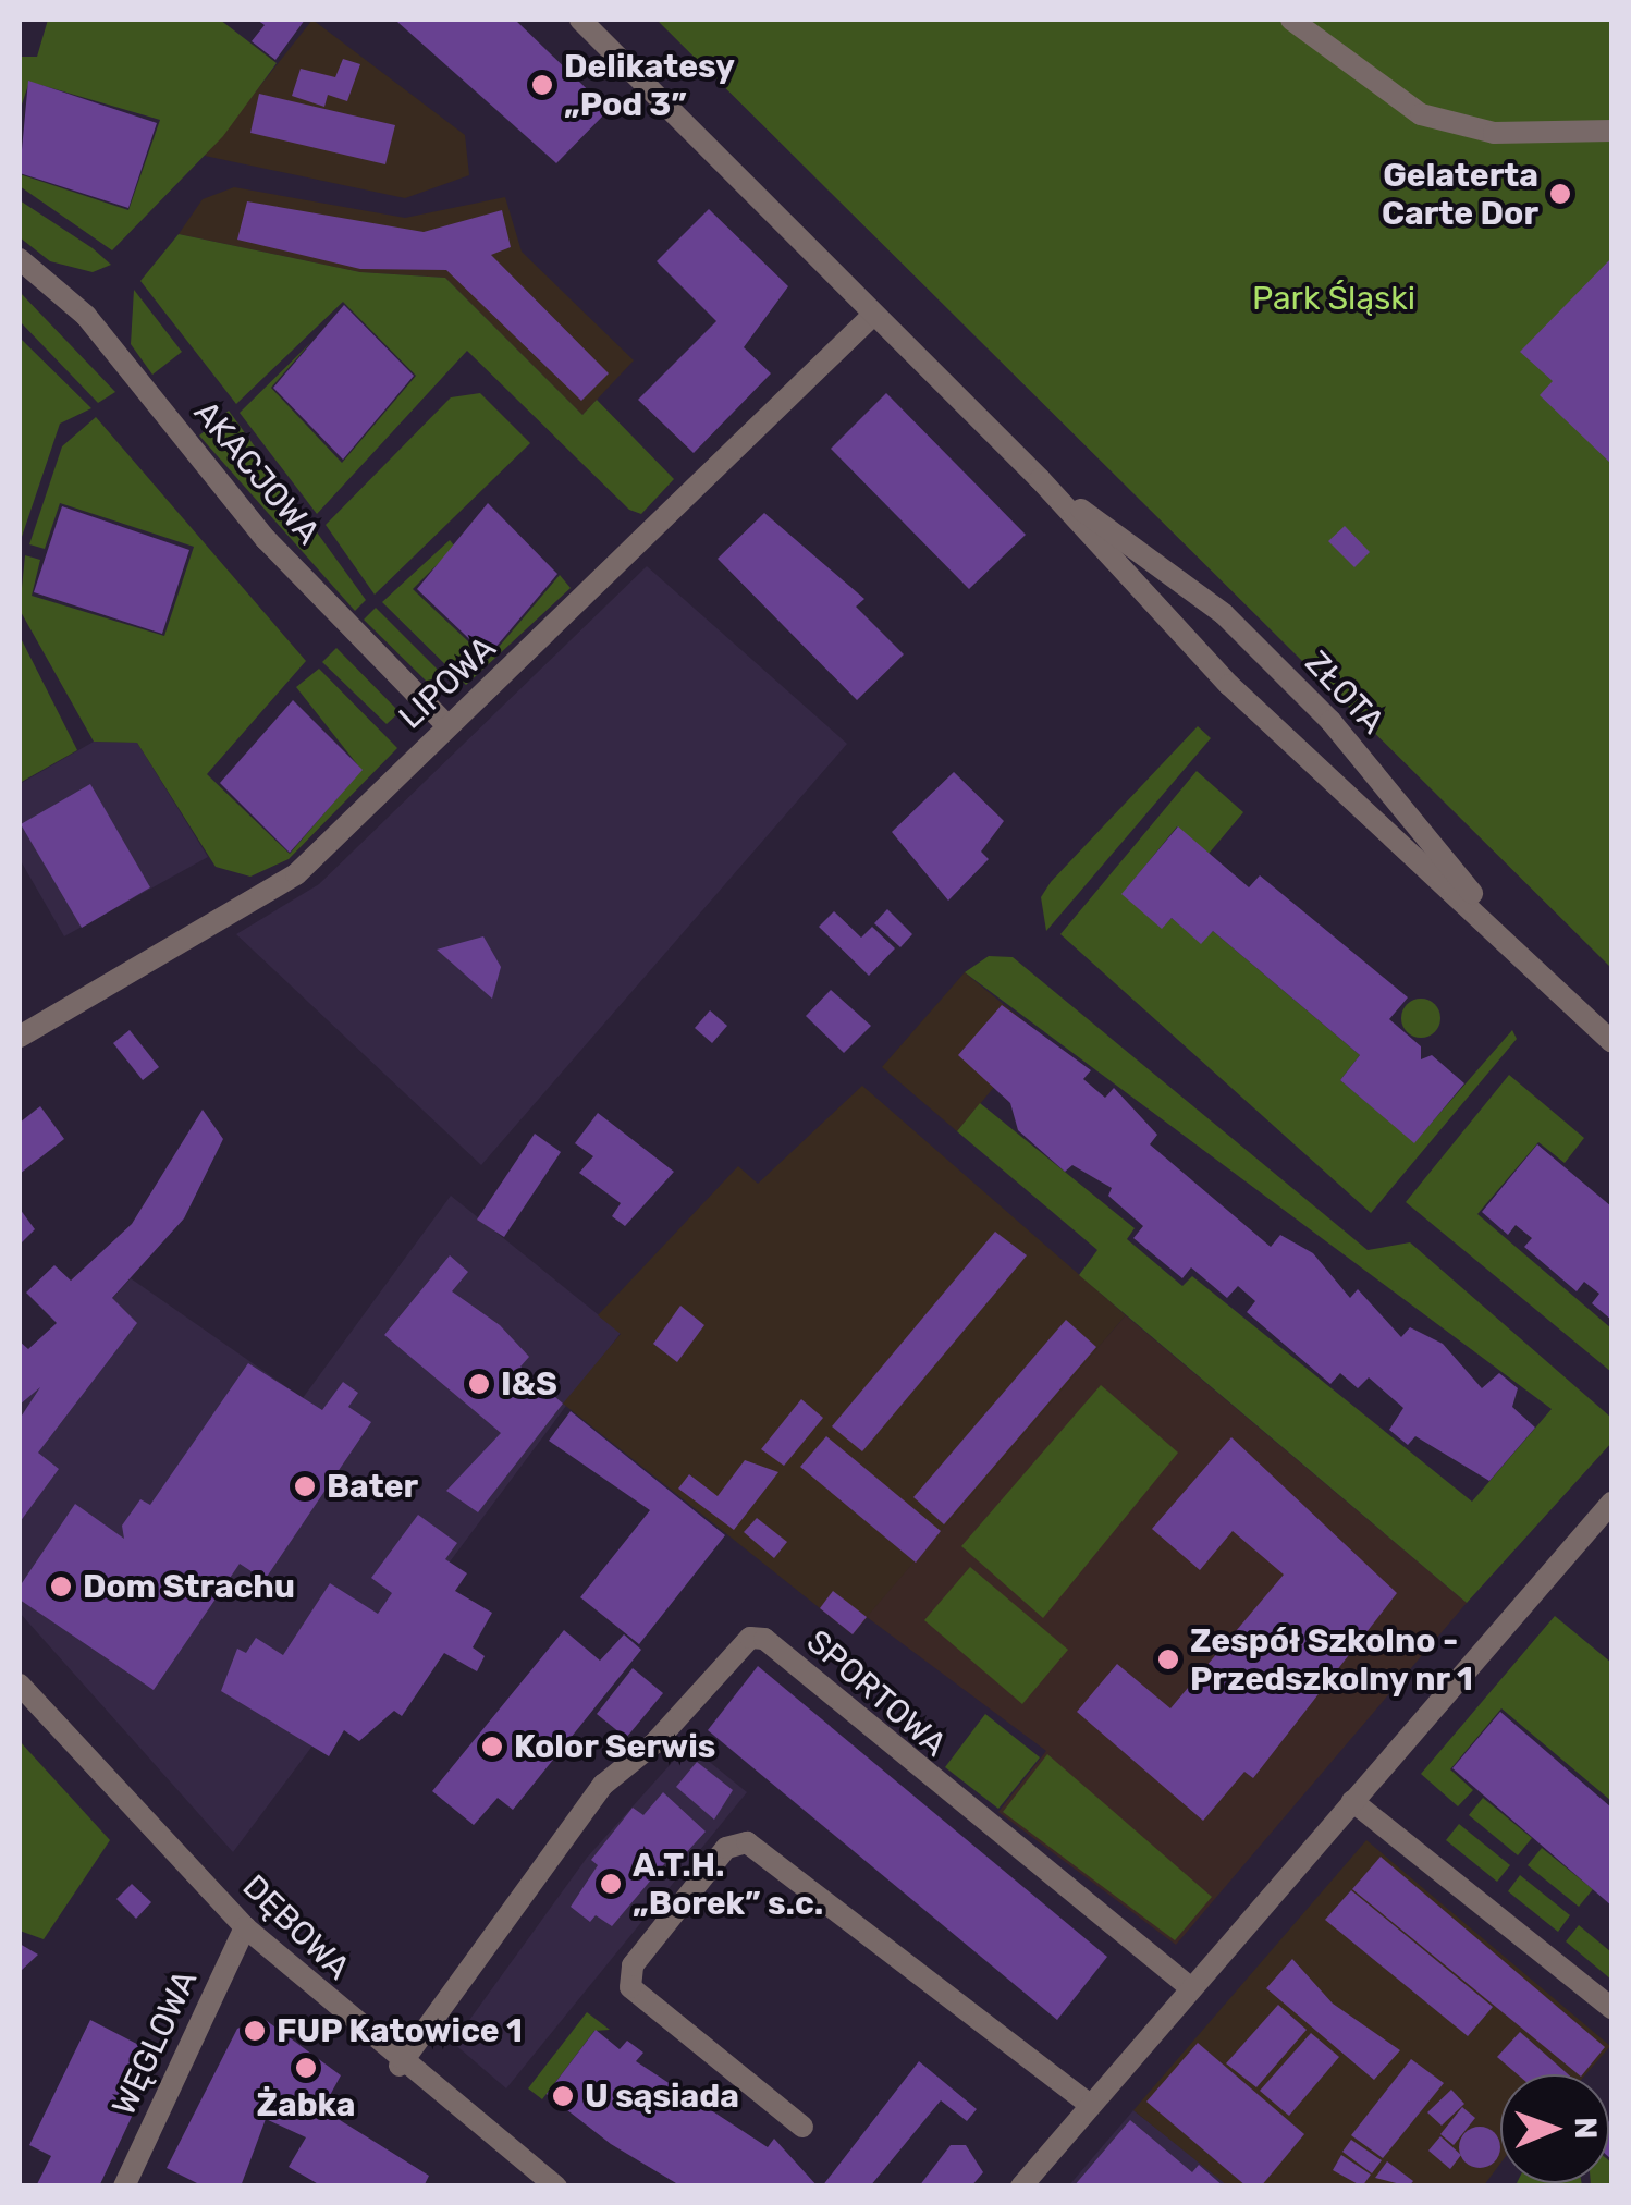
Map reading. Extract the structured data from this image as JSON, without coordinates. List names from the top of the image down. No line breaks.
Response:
{"streets":{"street":["AKACJOWA","LIPOWA","ZŁOTA","SPORTOWA","DĘBOWA","WĘGLOWA"]},"crossings":[["AKACJOWA","LIPOWA"],["LIPOWA","ZŁOTA"],["SPORTOWA","DĘBOWA"],["DĘBOWA","WĘGLOWA"]],"parks":["Park Śląski"],"places":["Delikatesy „Pod 3”","Gelaterta Carte Dor","I&S","Bater","Dom Strachu","Zespół Szkolno - Przedszkolny nr 1","Kolor Serwis","A.T.H. „Borek” s.c.","FUP Katowice 1","Żabka","U sąsiada"],"north":"right"}
